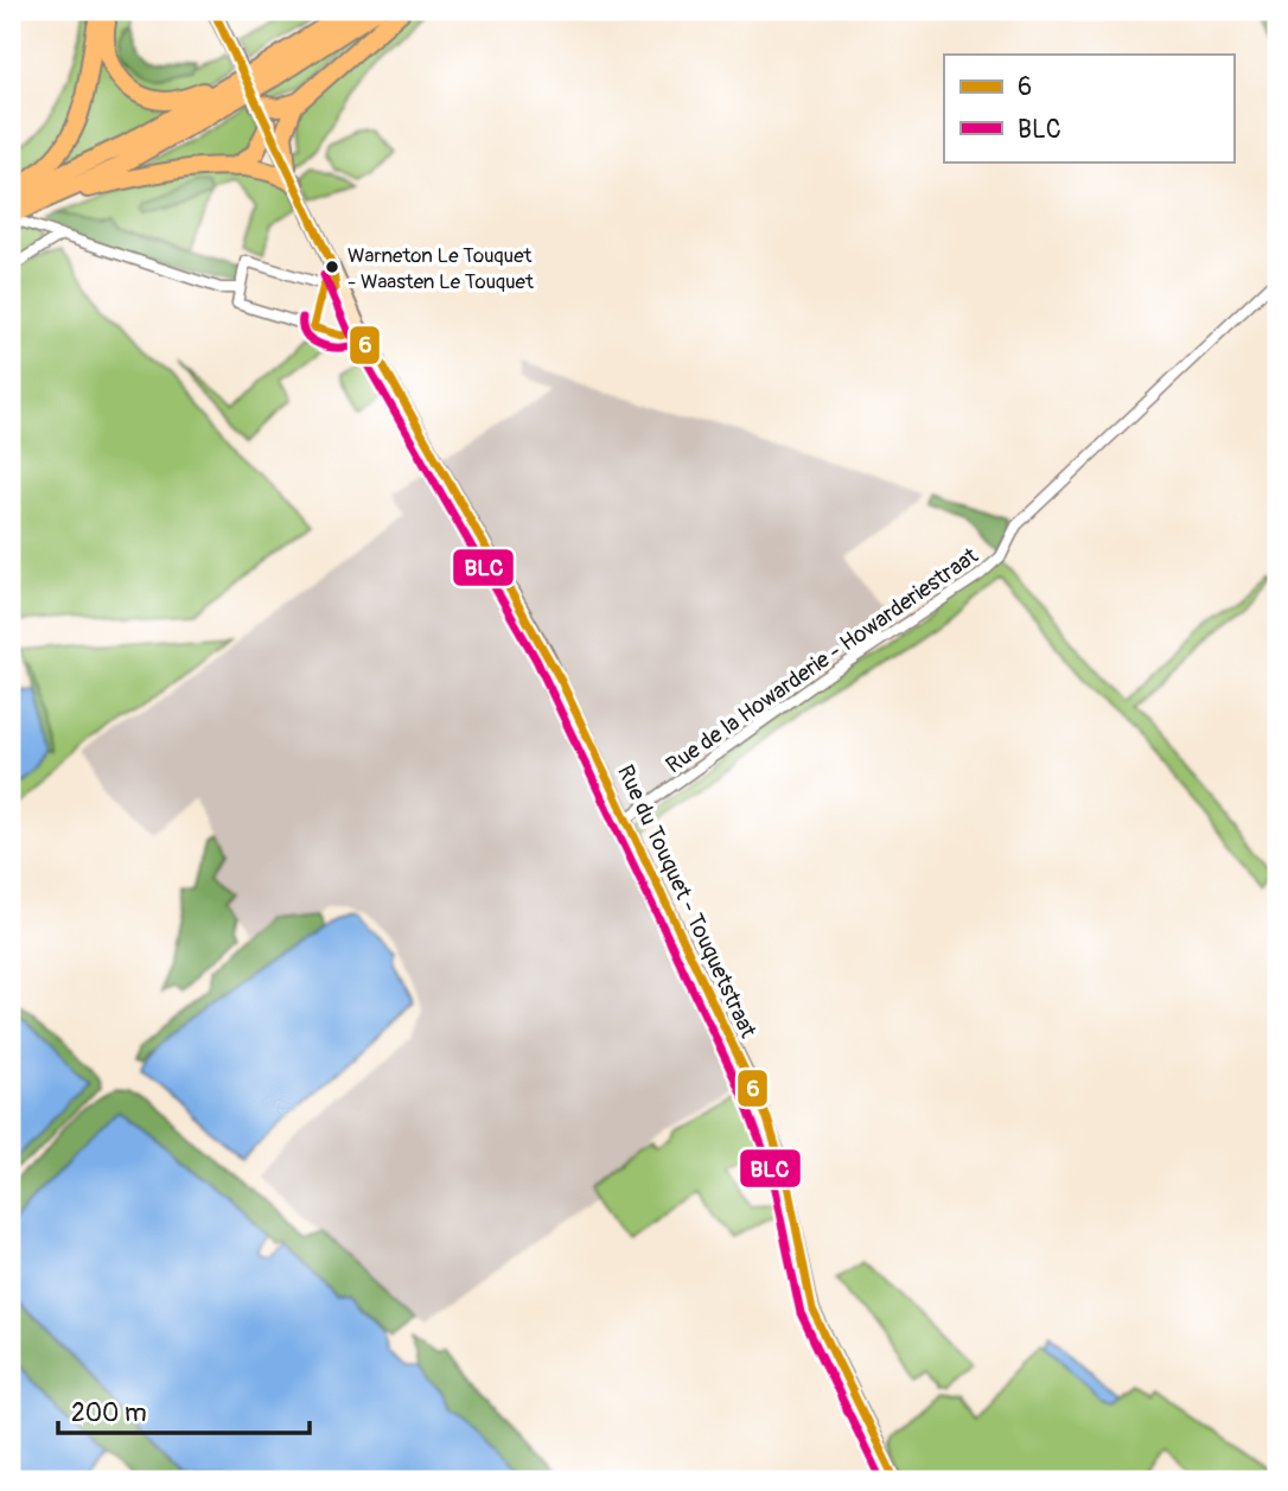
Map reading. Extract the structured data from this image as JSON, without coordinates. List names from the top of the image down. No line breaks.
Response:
{"streets":{"main road":["Rue du Touquet - Touquetstraat"],"street":["Rue de la Howarderie - Howarderiestraat"]},"crossings":[["Rue de la Howarderie - Howarderiestraat","Rue du Touquet - Touquetstraat"]],"places":["Warneton Le Touquet - Waasten Le Touquet"],"lines":["transit line 6","transit line BLC"],"legend":["6","BLC"],"scale_bar":"200 m"}
